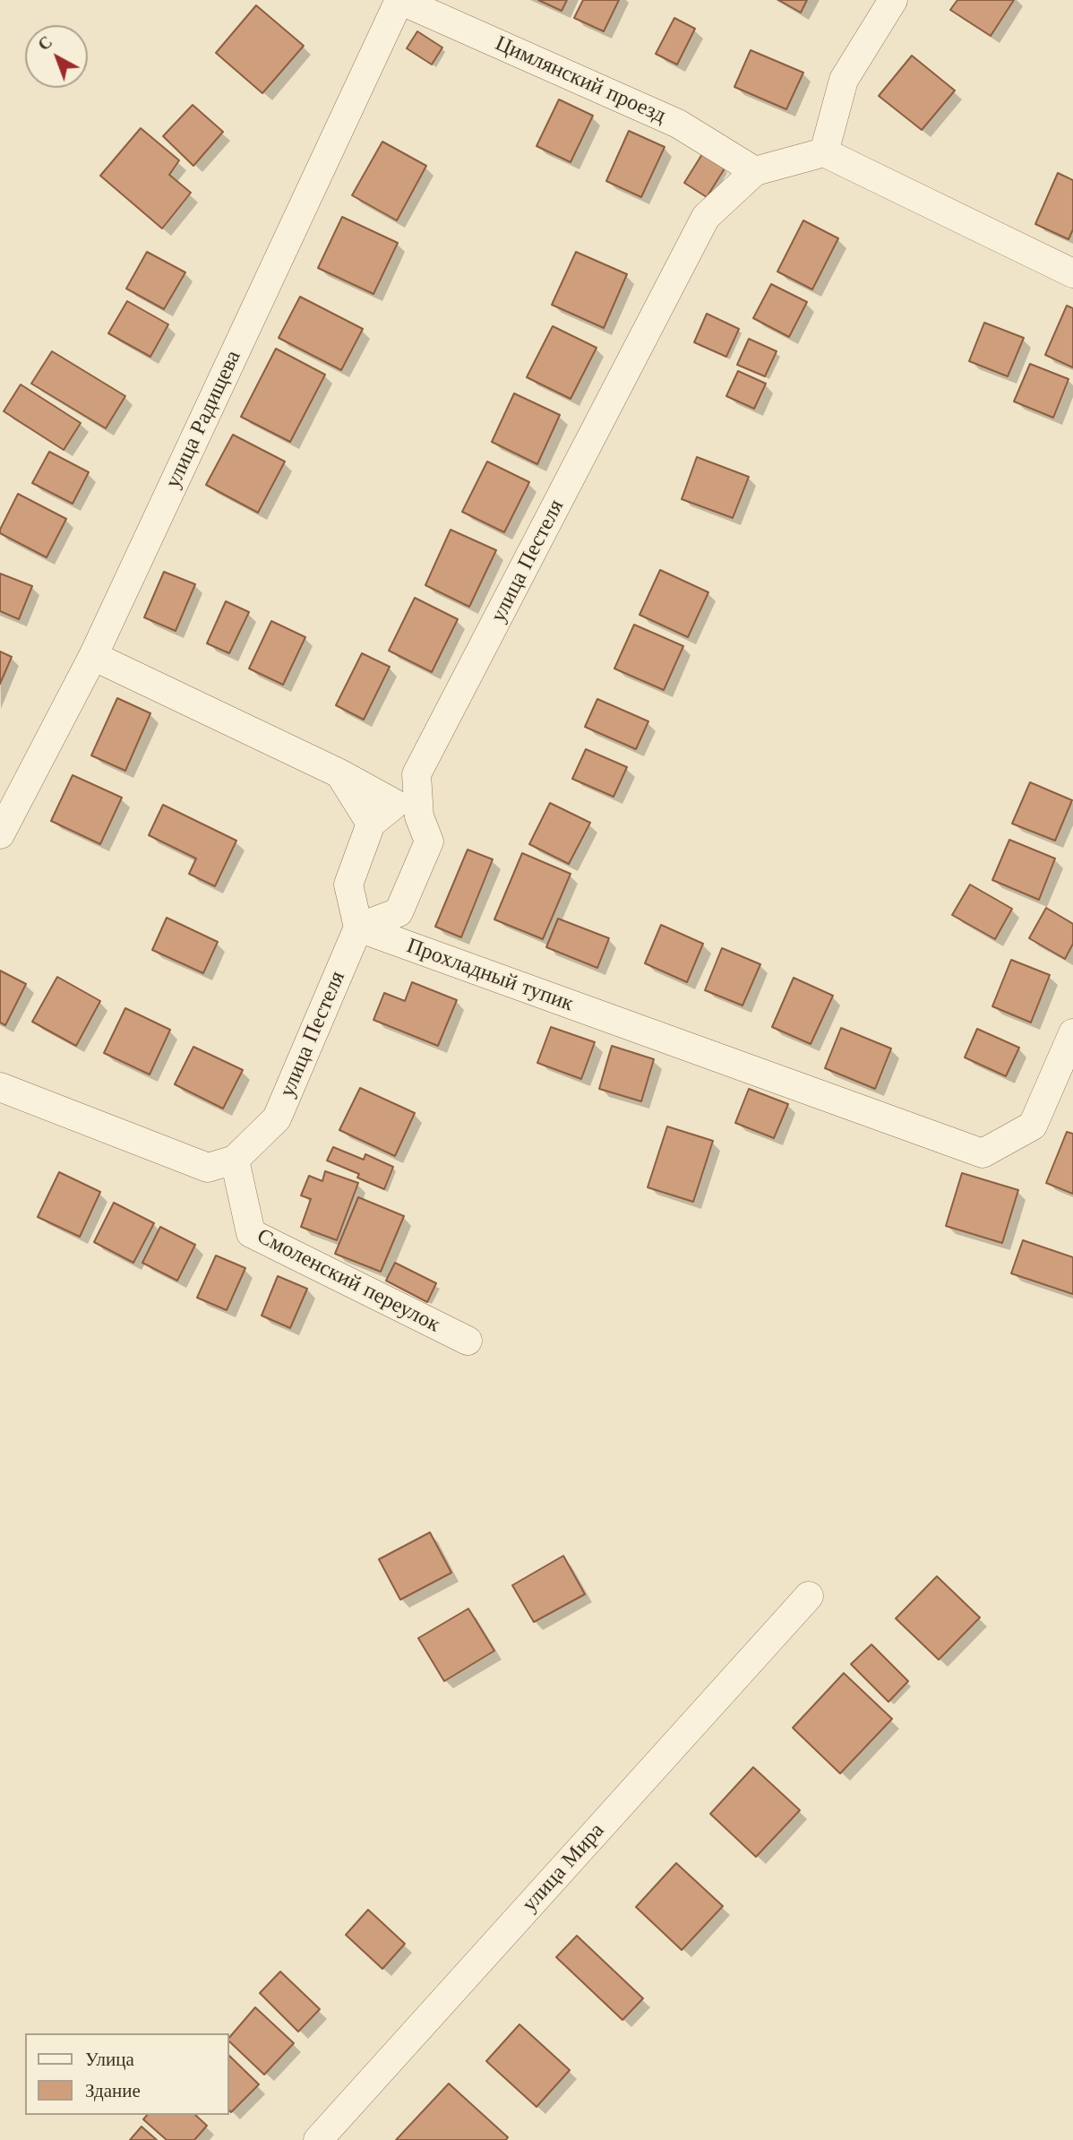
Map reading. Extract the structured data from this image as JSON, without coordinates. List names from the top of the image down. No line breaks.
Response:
{"streets":{"street":["Цимлянский проезд","улица Радищева","улица Пестеля","Прохладный тупик","Смоленский переулок","улица Мира"]},"crossings":[["Цимлянский проезд","улица Радищева"],["Цимлянский проезд","улица Пестеля"],["улица Пестеля","Прохладный тупик"],["улица Пестеля","Смоленский переулок"]],"legend":["Улица","Здание"],"north":"top left"}
